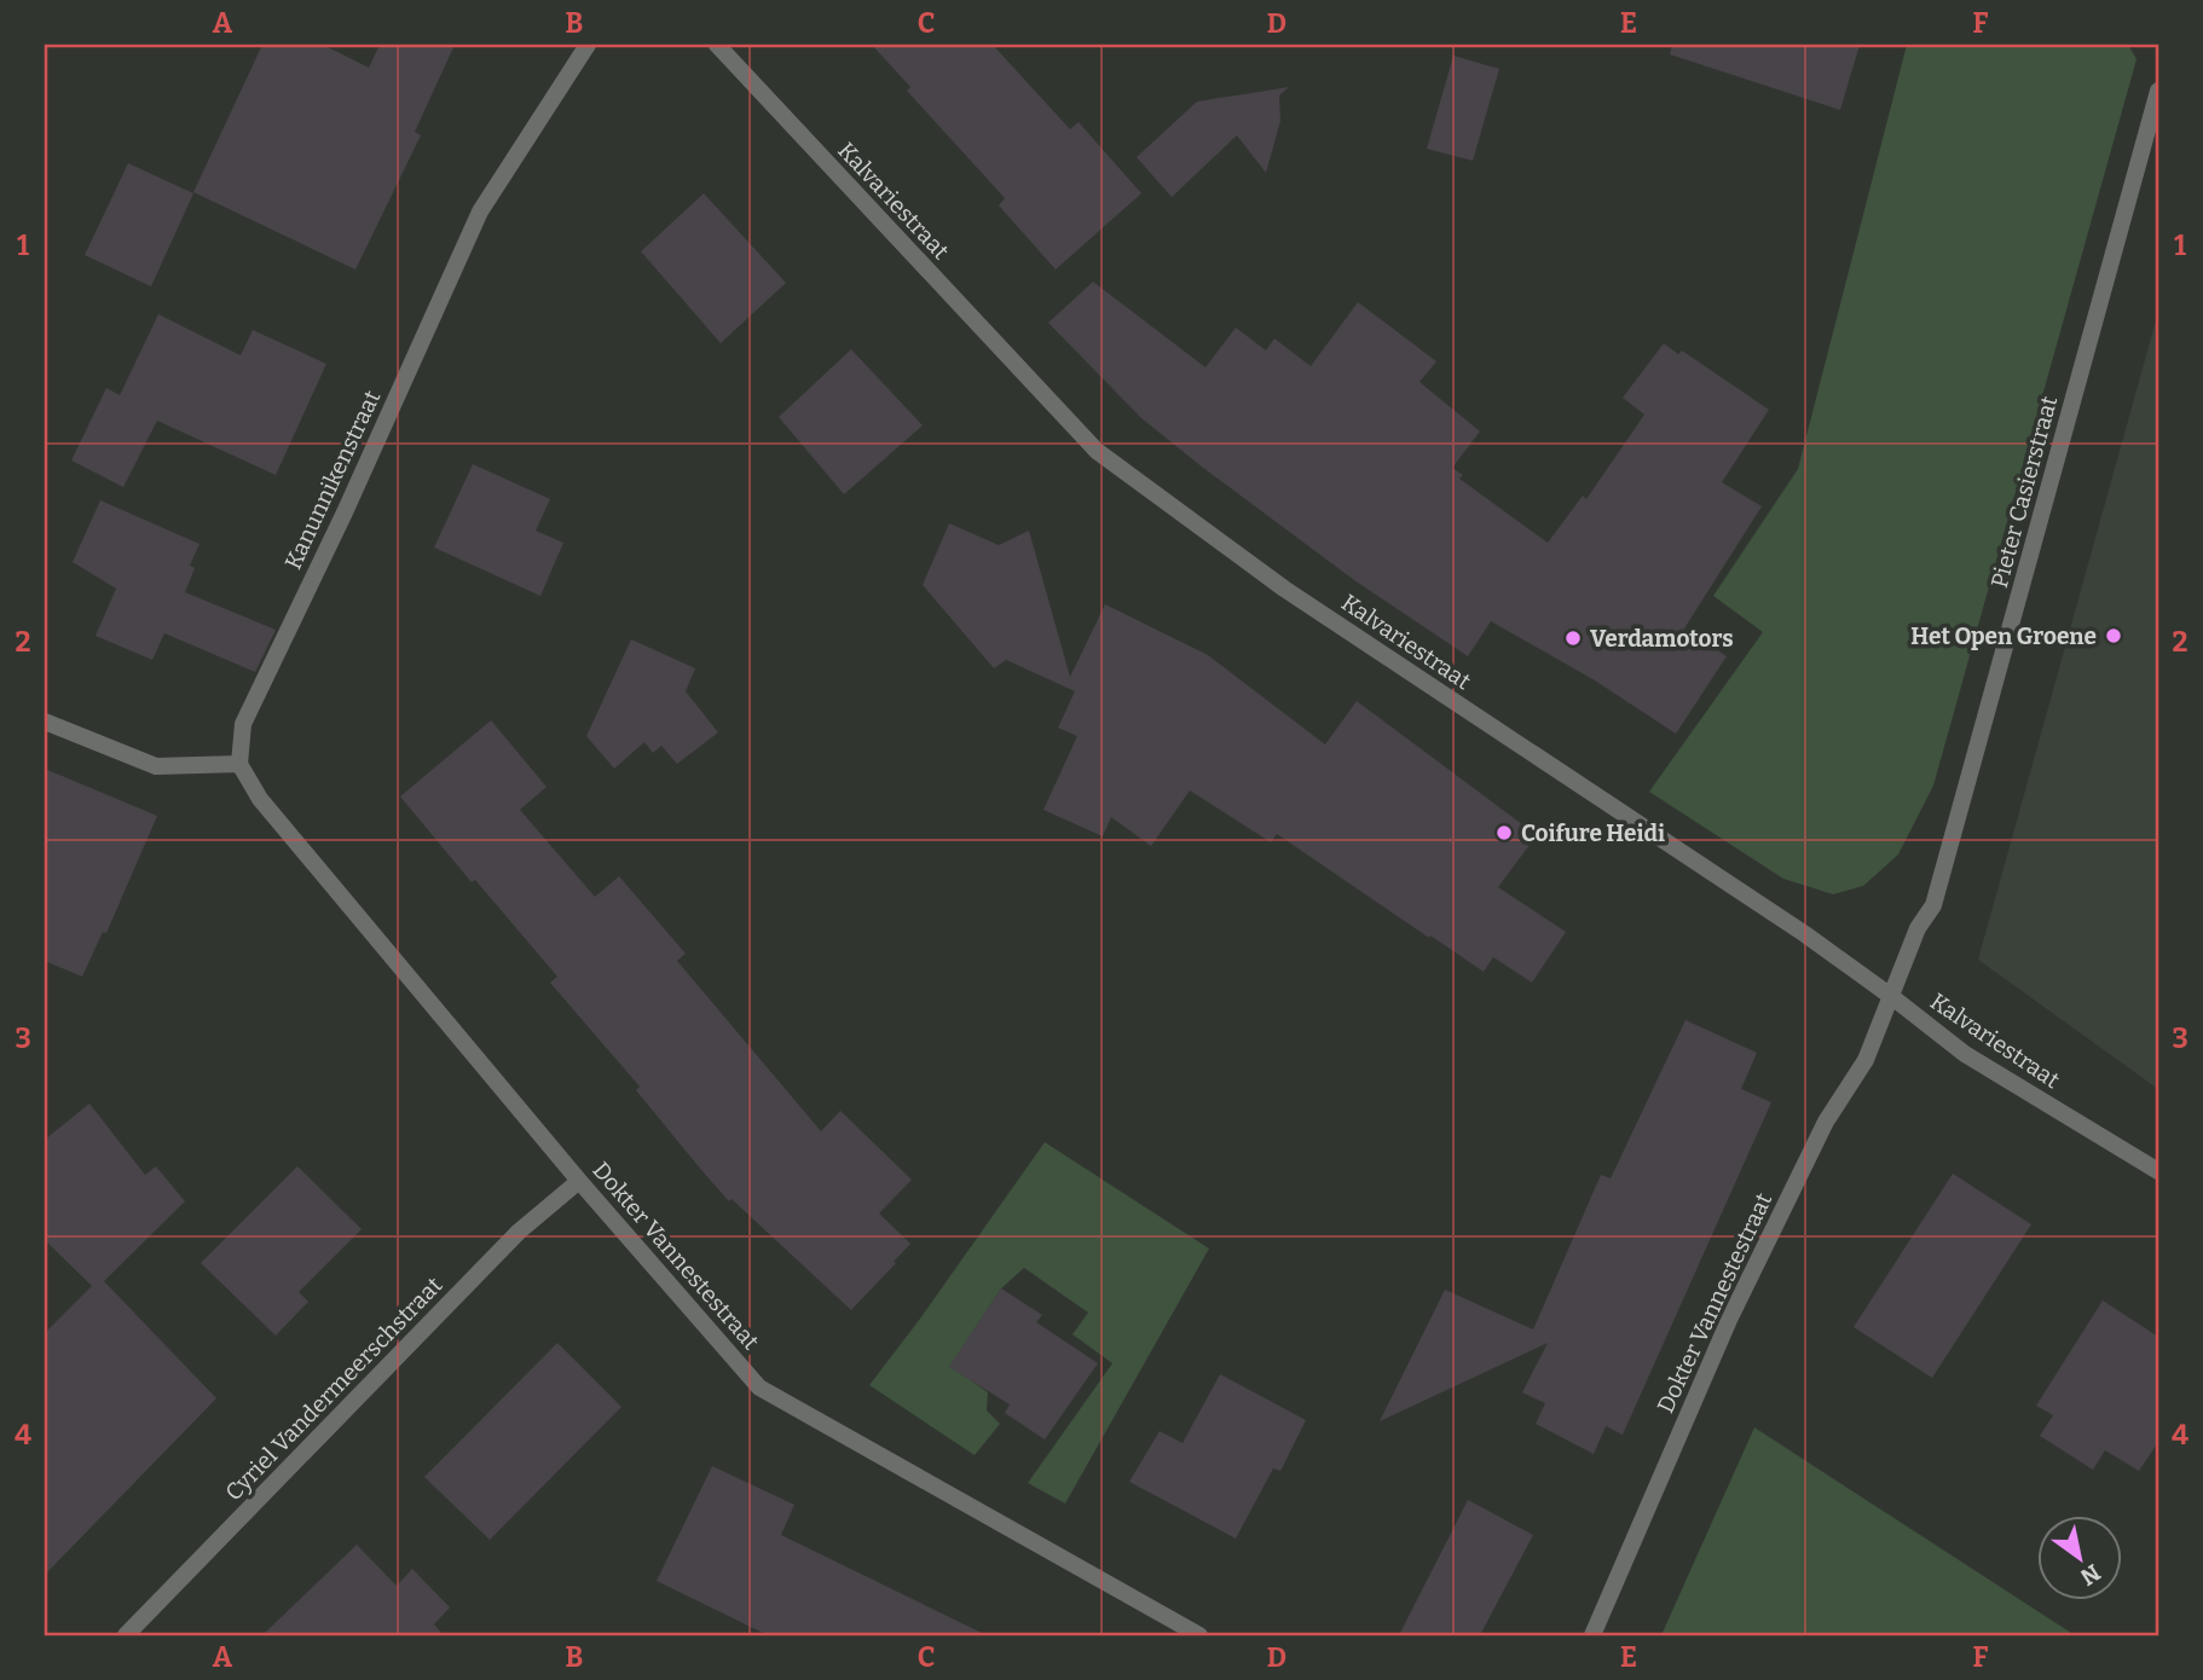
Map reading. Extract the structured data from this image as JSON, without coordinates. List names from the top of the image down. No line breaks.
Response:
{"streets":{"street":["Kalvariestraat","Kanunnikenstraat","Pieter Casierstraat","Dokter Vannestestraat","Cyriel Vandermeerschstraat"]},"crossings":[["Kalvariestraat","Pieter Casierstraat"],["Kalvariestraat","Dokter Vannestestraat"],["Kanunnikenstraat","Dokter Vannestestraat"],["Pieter Casierstraat","Dokter Vannestestraat"],["Dokter Vannestestraat","Cyriel Vandermeerschstraat"]],"places":["Het Open Groene","Verdamotors","Coifure Heidi"],"north":"bottom right","grid":{"columns":["A","B","C","D","E","F"],"rows":["1","2","3","4"]}}
